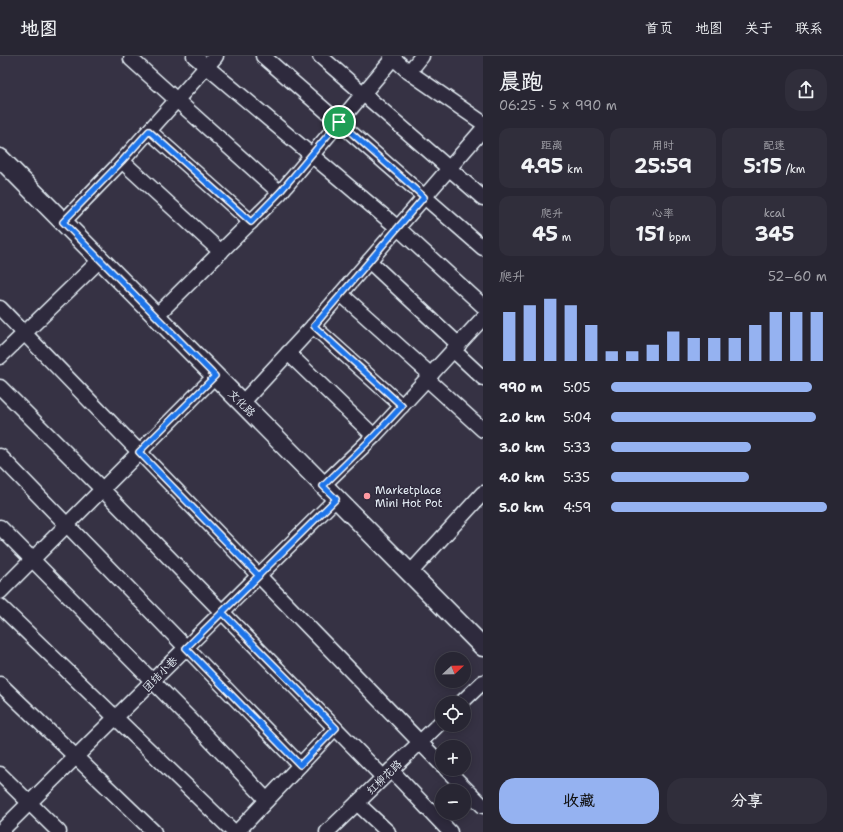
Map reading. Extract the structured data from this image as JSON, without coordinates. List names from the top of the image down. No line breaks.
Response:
{"streets":{"main road":["文化路"],"street":["团结小巷","红柳花路"]},"crossings":[["文化路","团结小巷"]],"places":["Marketplace Mini Hot Pot"],"north":"right","page":{"header":"地图","nav":["首页","地图","关于","联系"],"heading":["晨跑","06:25 · 5 × 990 m"],"stats":[["距离","4.95 km"],["用时","25:59"],["配速","5:15 /km"],["爬升","45 m"],["心率","151 bpm"],["kcal","345"]],"chart":["爬升","52–60 m"],"list":[{"name":"990 m","note":"5:05"},{"name":"2.0 km","note":"5:04"},{"name":"3.0 km","note":"5:33"},{"name":"4.0 km","note":"5:35"},{"name":"5.0 km","note":"4:59"}],"map_buttons":["+","−"],"buttons":["收藏","分享"]}}
